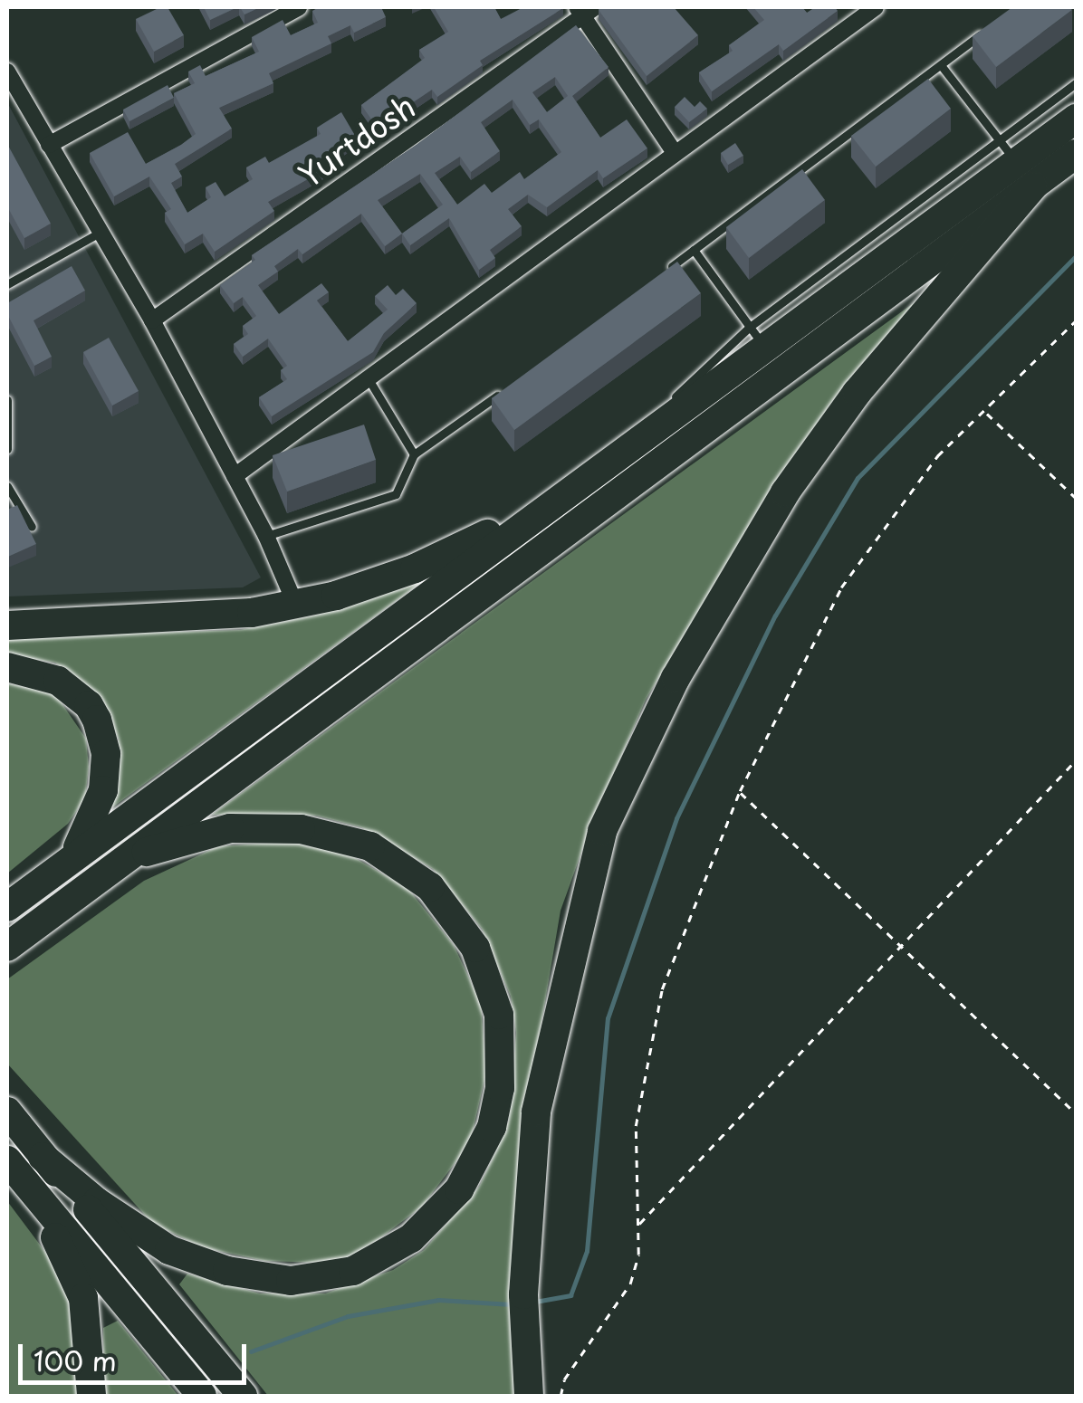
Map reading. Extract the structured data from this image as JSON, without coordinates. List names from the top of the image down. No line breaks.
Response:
{"streets":{"street":["Yurtdosh"]},"scale_bar":"100 m"}
